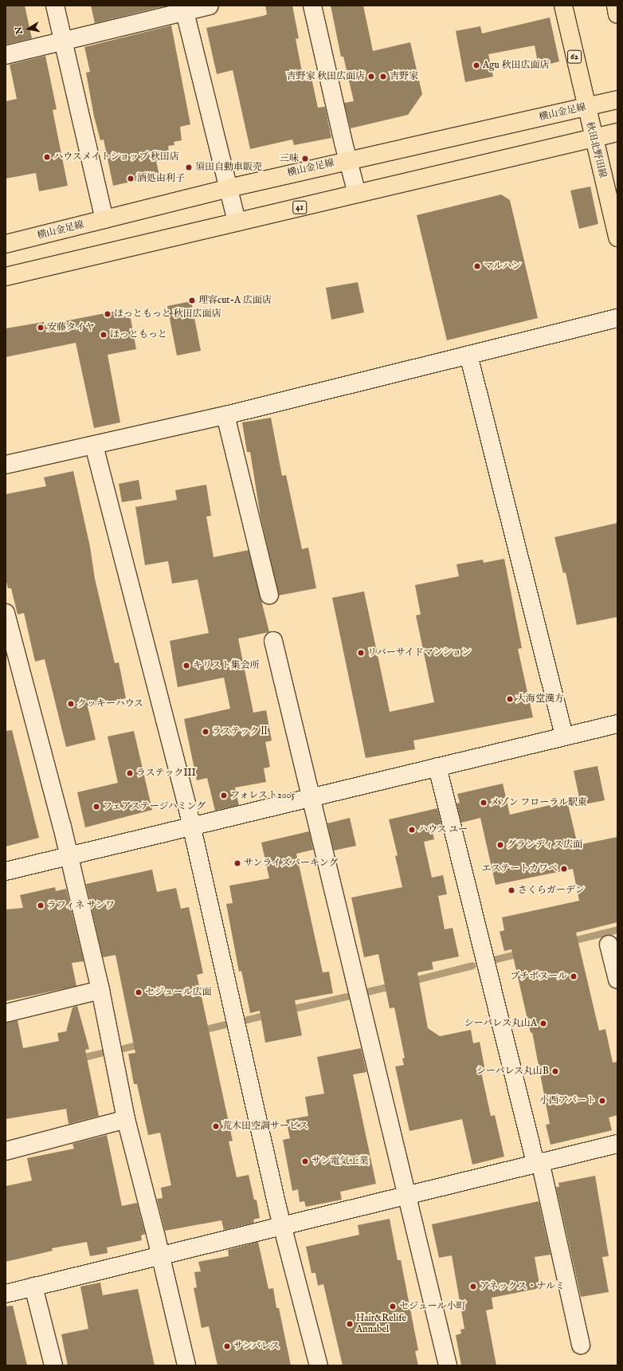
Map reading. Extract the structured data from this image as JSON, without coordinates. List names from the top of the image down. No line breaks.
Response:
{"streets":{"main road":["62","横山金足線","秋田北野田線","41"]},"crossings":[["横山金足線","秋田北野田線"],["秋田北野田線","41"]],"places":["Agu 秋田広面店","吉野家 秋田広面店","吉野家","ハウスメイトショップ 秋田店","三味","須田自動車販売","酒処由利子","マルハン","理容cut-A 広面店","ほっともっと 秋田広面店","安藤タイヤ","ほっともっと","リバーサイドマンション","キリスト集会所","大海堂漢方","クッキーハウス","ラステックⅡ","ラステックIII","フォレスト2005","メゾン フローラル駅東","フェアステージハミング","ハウス ユー","グランディス広面","サンライズパーキング","エステートカワベ","さくらガーデン","ラフィネ サンワ","プチボヌール","セジュール広面","シーパレス丸山A","シーパレス丸山B","小西アパート","荒木田空調サービス","サン電気工業","アネックス・ナルミ","セジュール小町","Hair&Relife Annabel","サンパレス"],"north":"left"}
